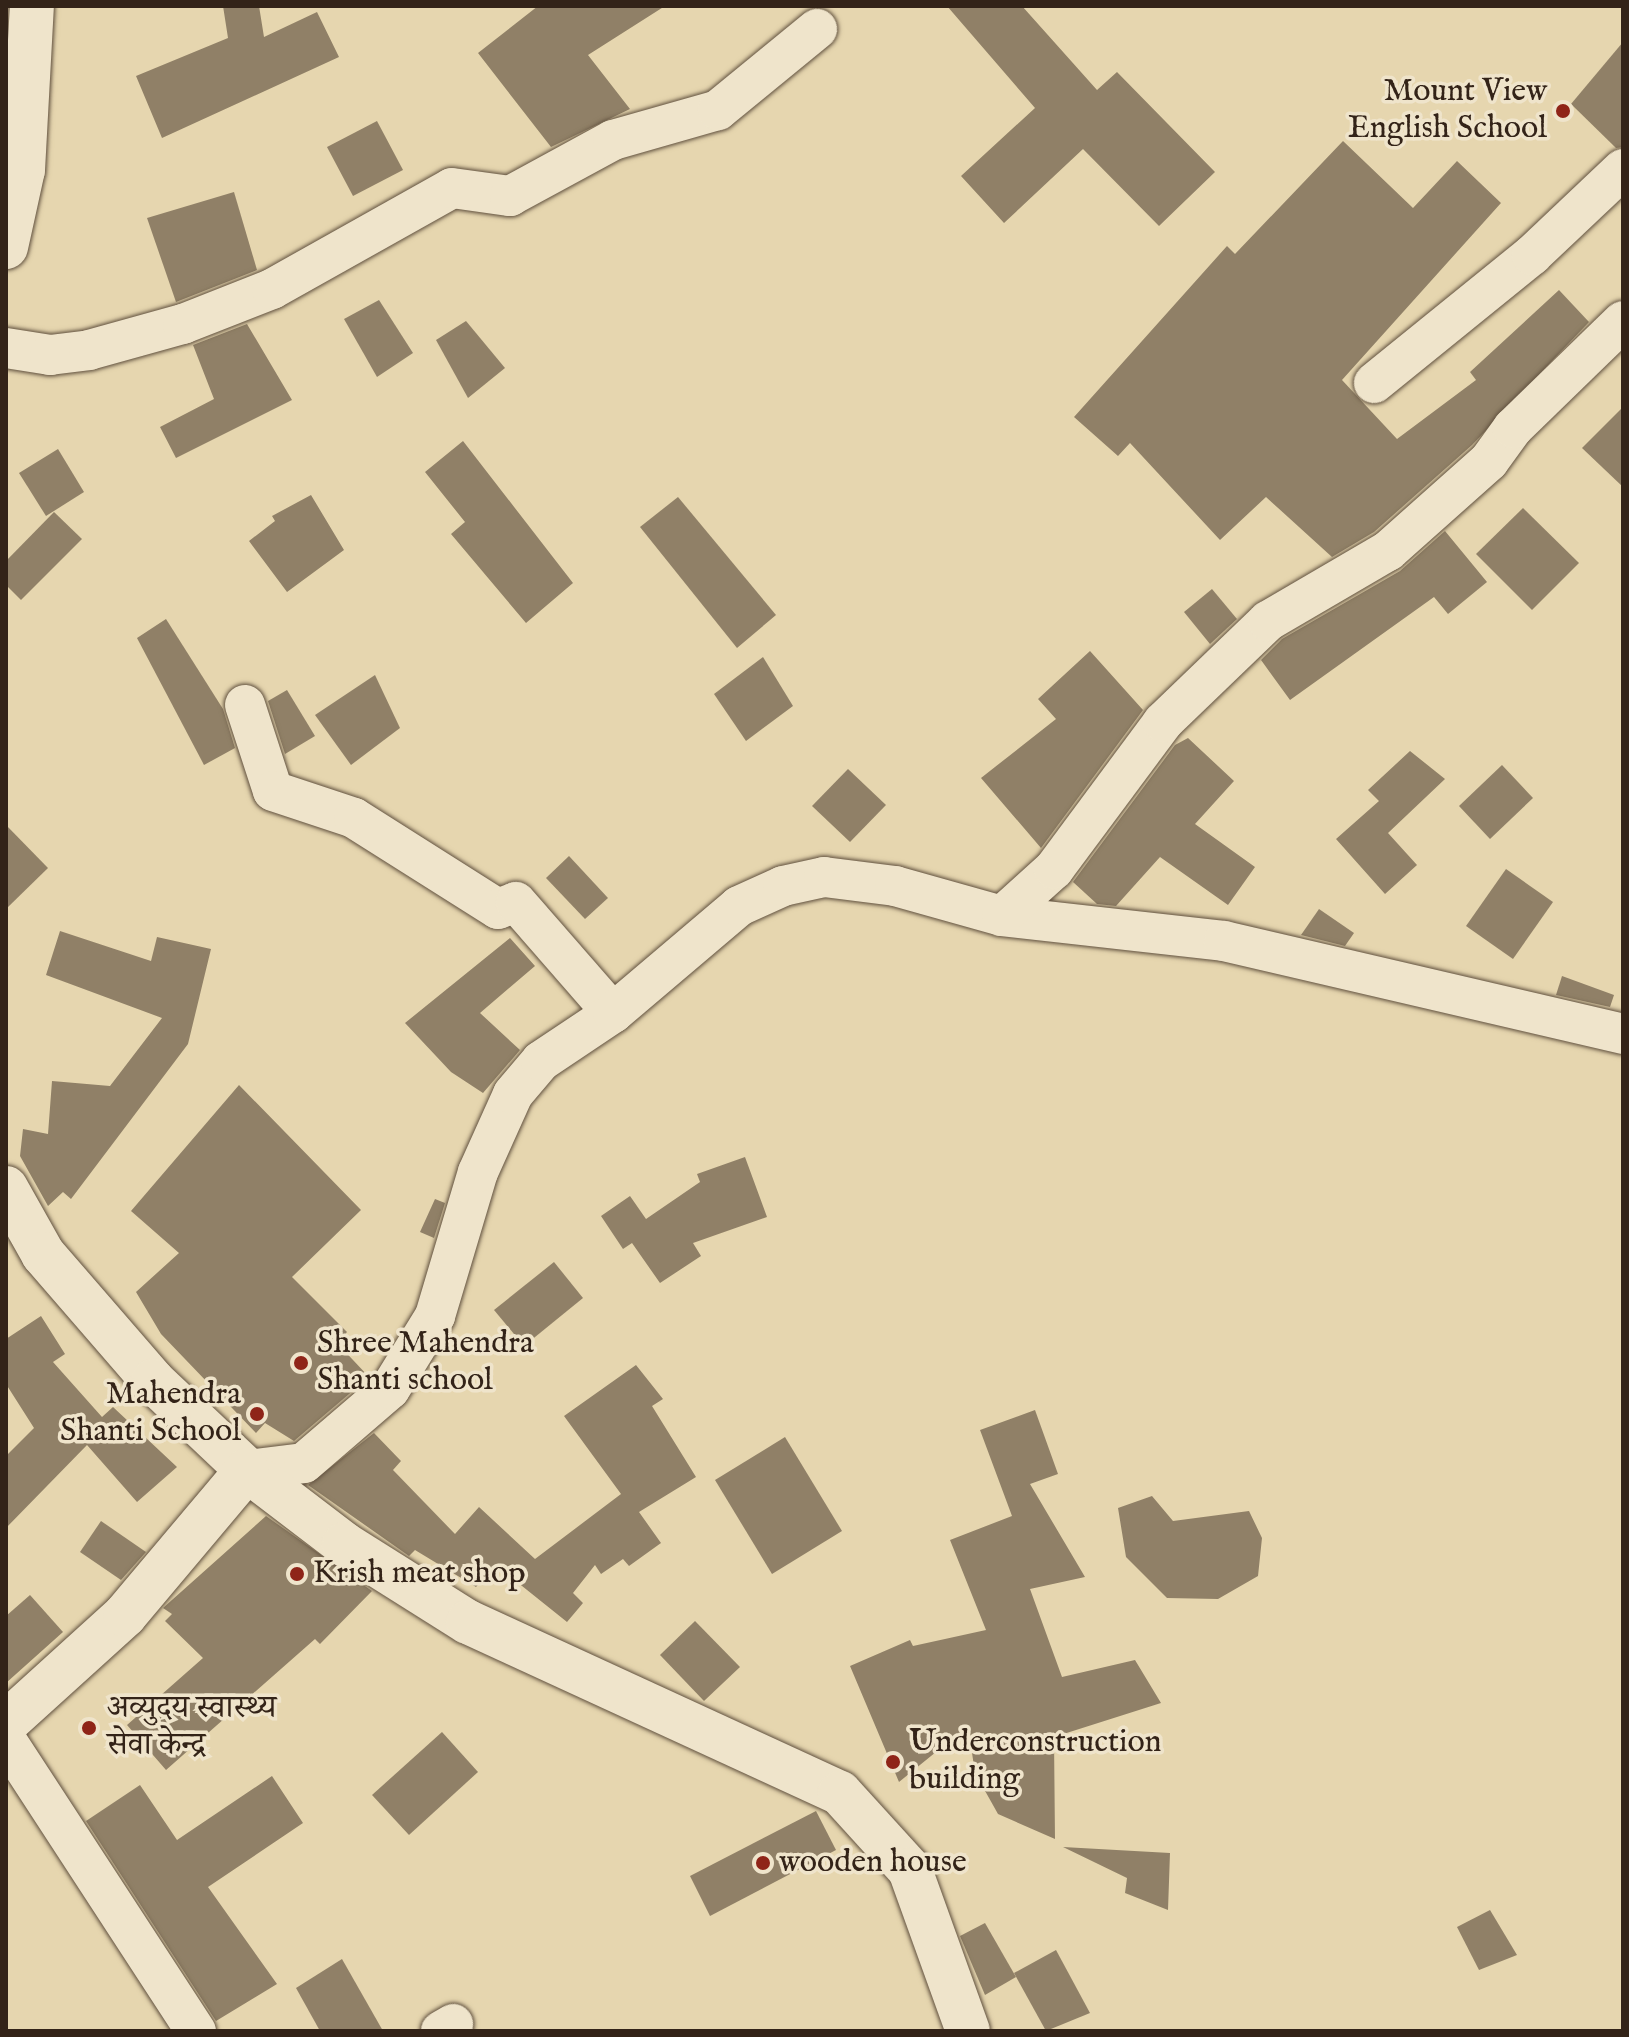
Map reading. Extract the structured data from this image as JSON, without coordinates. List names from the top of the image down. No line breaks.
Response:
{"places":["Mount View English School","Shree Mahendra Shanti school","Mahendra Shanti School","Krish meat shop","अव्युदय स्वास्थ्य सेवा केन्द्र","Underconstruction building","wooden house"]}
